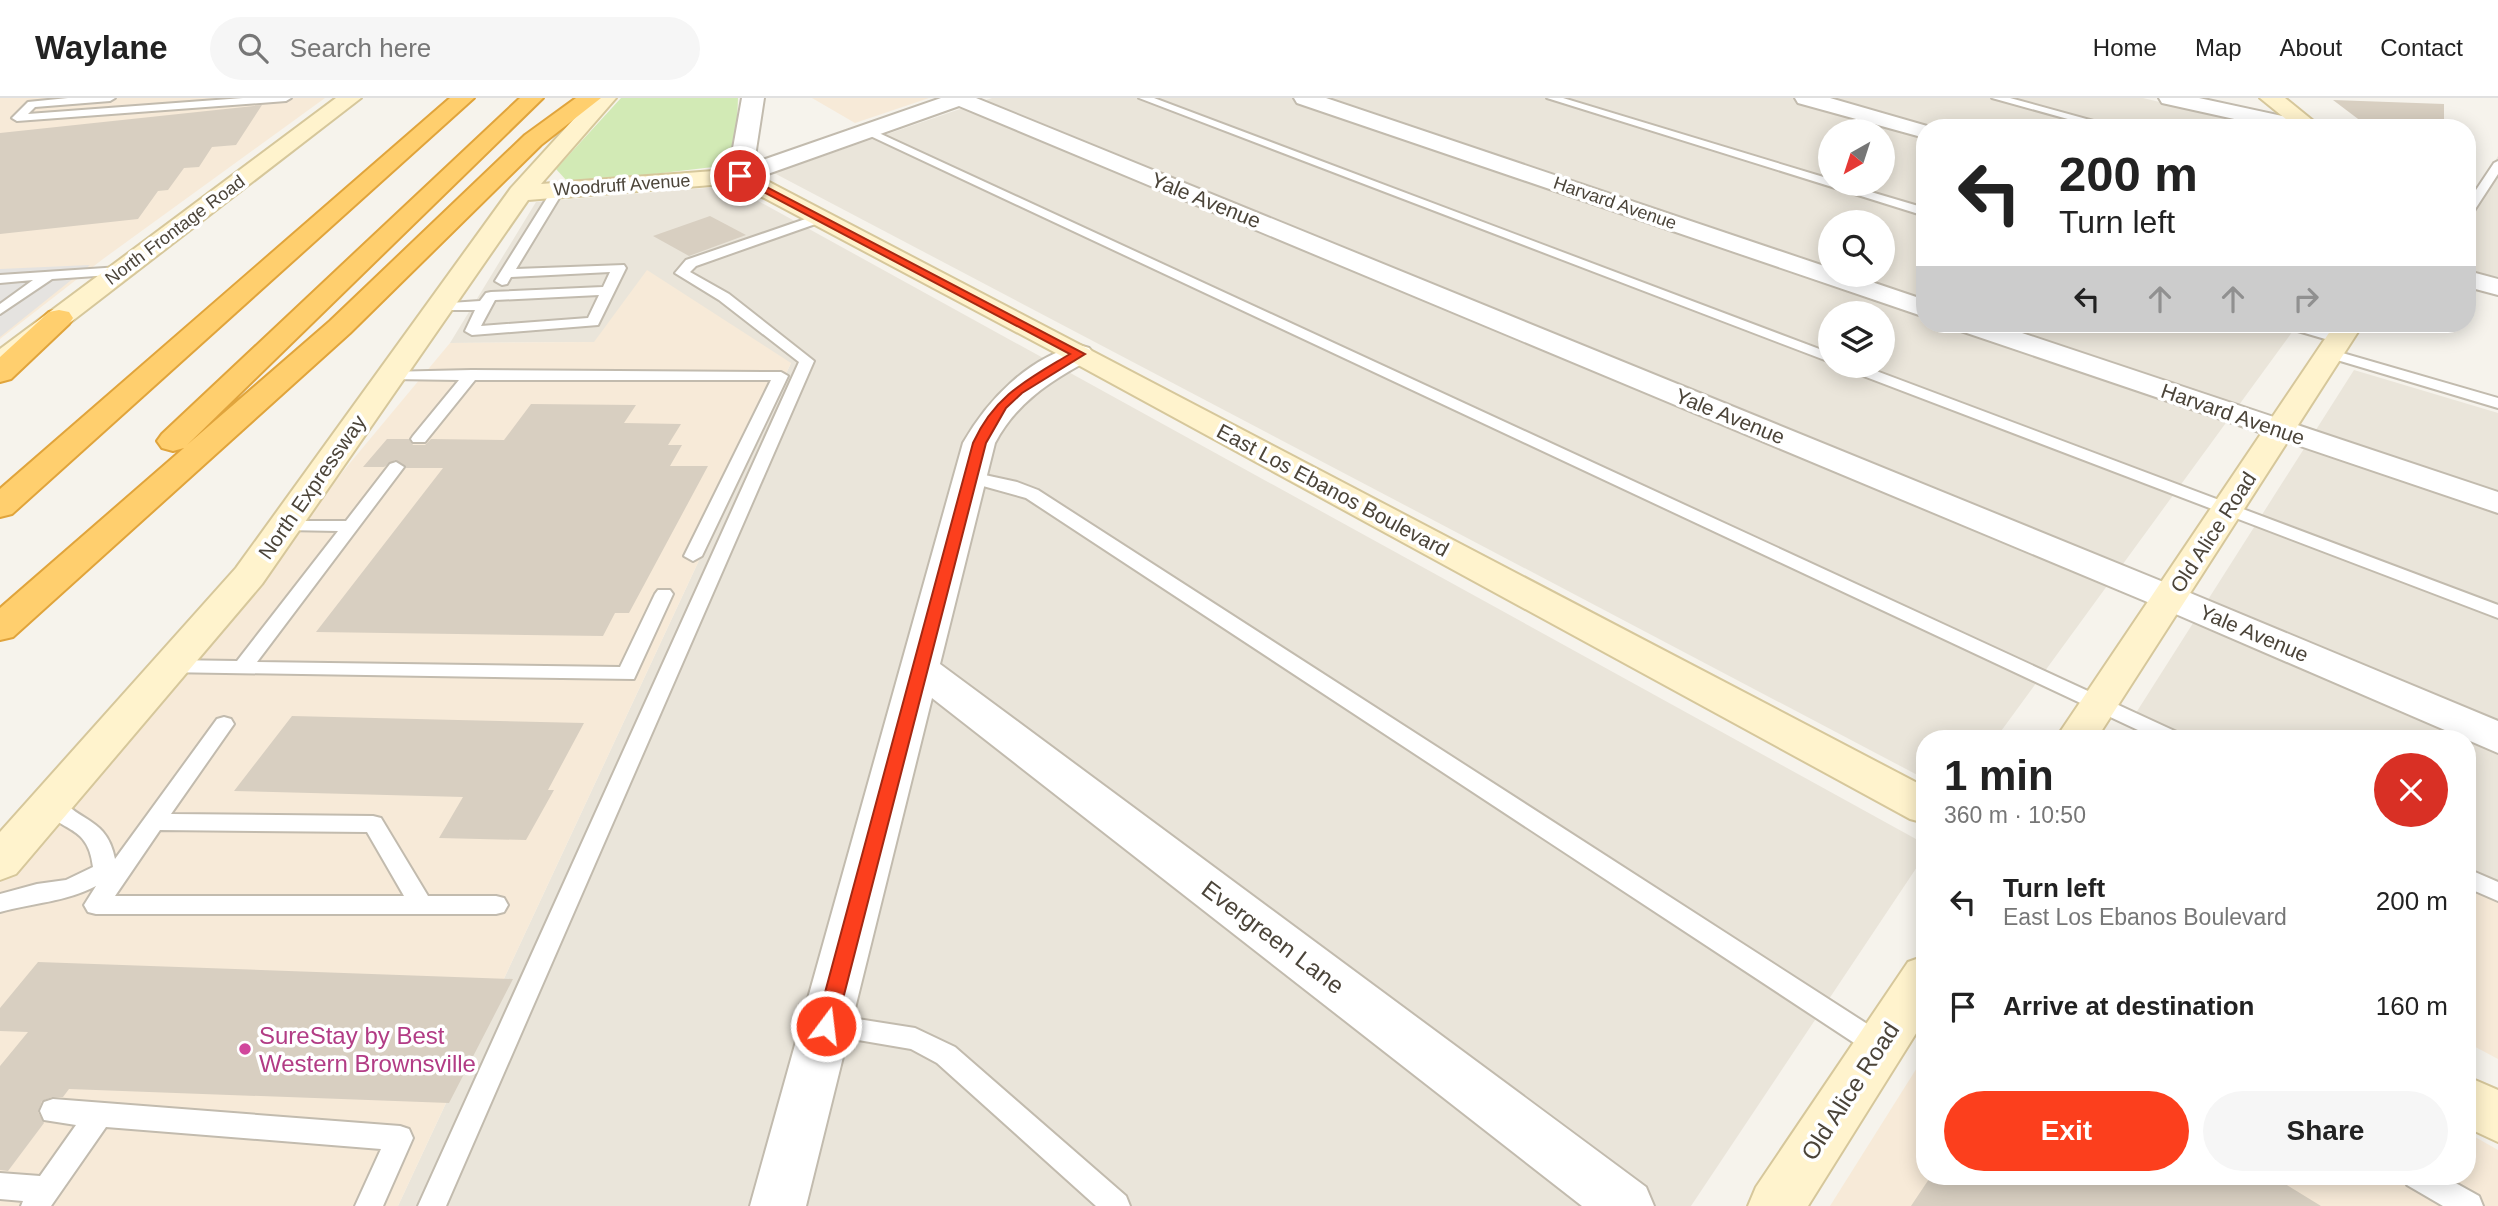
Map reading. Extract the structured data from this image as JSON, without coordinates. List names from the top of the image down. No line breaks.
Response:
{"streets":{"street":["Woodruff Avenue","Yale Avenue","Harvard Avenue","North Frontage Road","North Expressway","East Los Ebanos Boulevard","Old Alice Road","Evergreen Lane"]},"crossings":[["Woodruff Avenue","Yale Avenue"],["Woodruff Avenue","North Expressway"],["Woodruff Avenue","East Los Ebanos Boulevard"],["Yale Avenue","Old Alice Road"],["Harvard Avenue","Old Alice Road"]],"places":["SureStay by Best Western Brownsville"],"north":"bottom left","page":{"header":"Waylane","search":"Search here","nav":["Home","Map","About","Contact"],"turn":["200 m","Turn left"],"heading":["1 min","360 m · 10:50"],"list":[{"name":"Turn left","note":"East Los Ebanos Boulevard","value":"200 m"},{"name":"Arrive at destination","value":"160 m"}],"buttons":["Exit","Share"]}}
